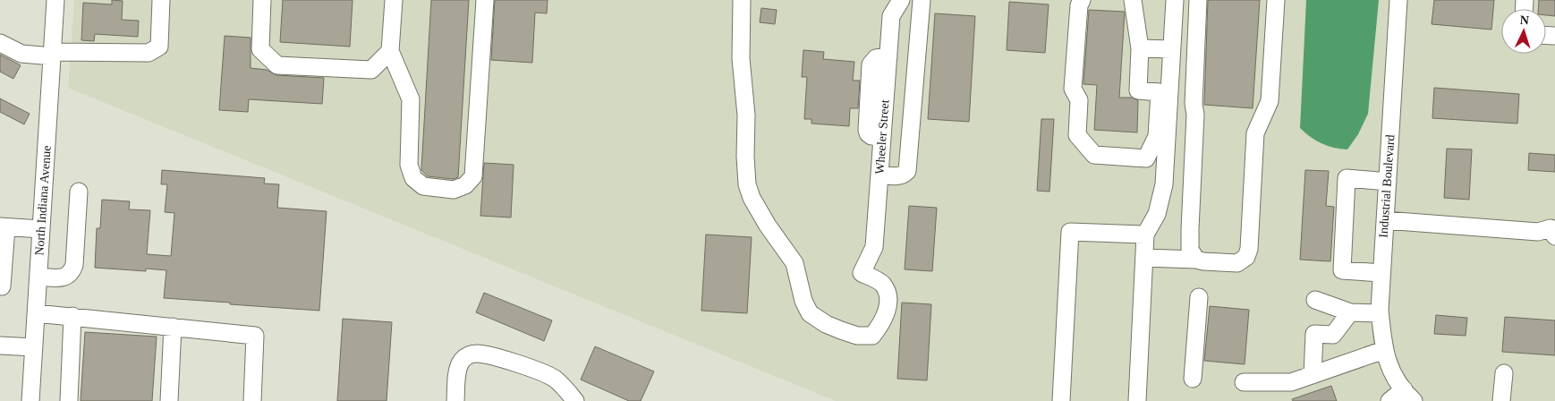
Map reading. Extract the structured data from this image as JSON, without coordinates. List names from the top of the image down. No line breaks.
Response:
{"streets":{"street":["Wheeler Street","Industrial Boulevard","North Indiana Avenue"]},"north":"top"}
